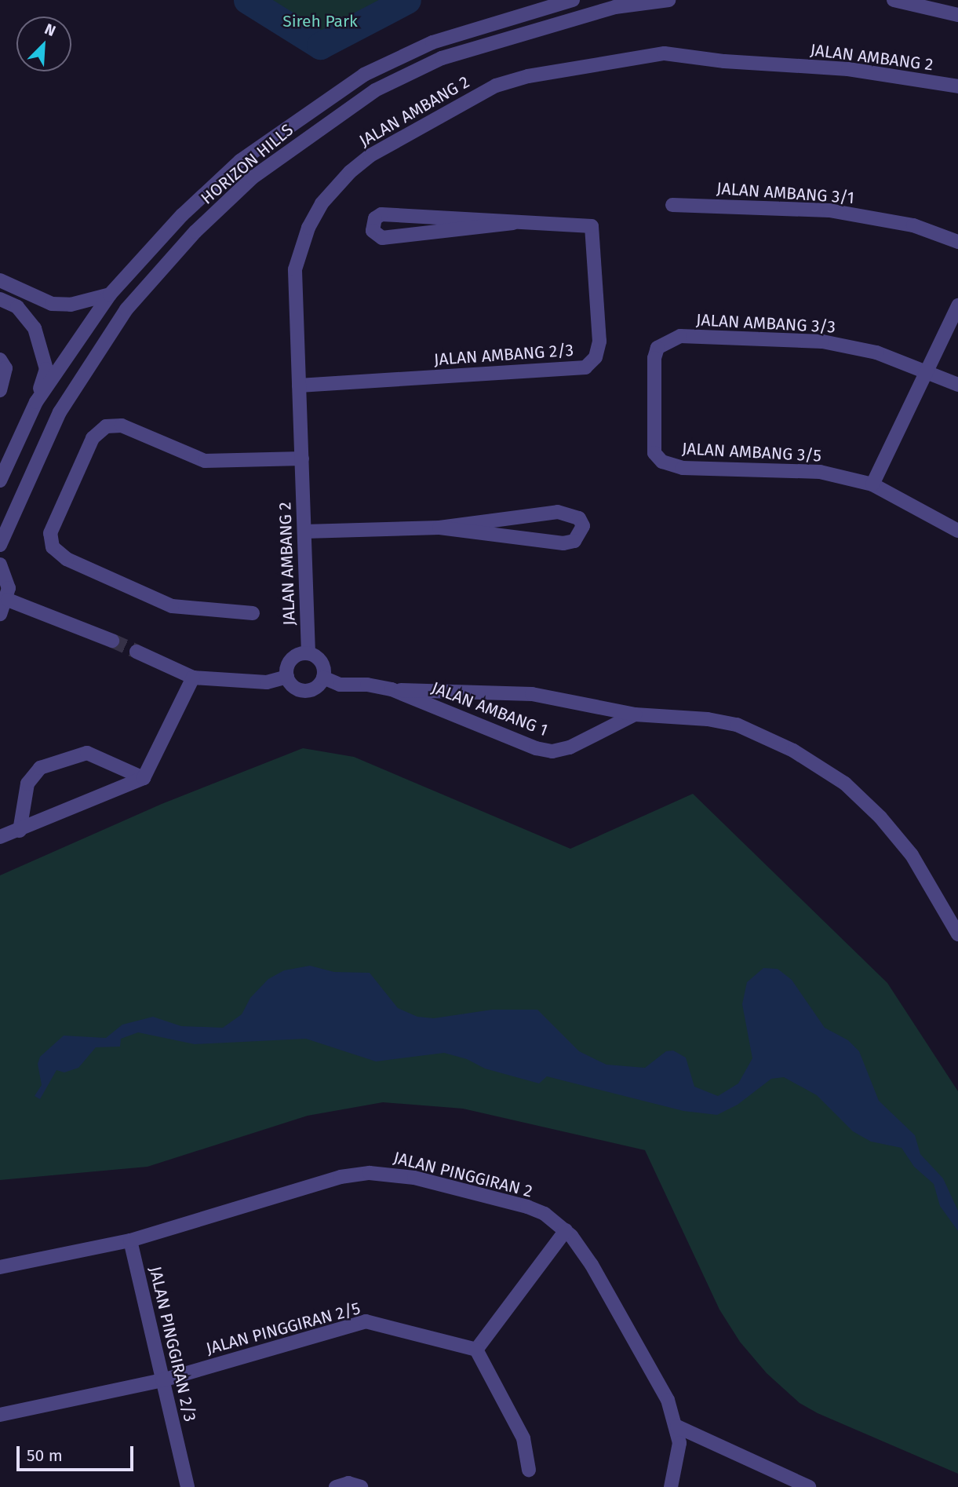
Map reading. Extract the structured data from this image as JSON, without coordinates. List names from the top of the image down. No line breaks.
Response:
{"streets":{"street":["JALAN AMBANG 2","HORIZON HILLS","JALAN AMBANG 3/1","JALAN AMBANG 3/3","JALAN AMBANG 2/3","JALAN AMBANG 3/5","JALAN AMBANG 1","JALAN PINGGIRAN 2","JALAN PINGGIRAN 2/5","JALAN PINGGIRAN 2/3"]},"crossings":[["JALAN AMBANG 2","JALAN AMBANG 2/3"],["JALAN AMBANG 2","JALAN AMBANG 1"],["JALAN AMBANG 3/3","JALAN AMBANG 3/5"],["JALAN PINGGIRAN 2","JALAN PINGGIRAN 2/3"],["JALAN PINGGIRAN 2/5","JALAN PINGGIRAN 2/3"]],"parks":["Sireh Park"],"scale_bar":"50 m","north":"top right"}
